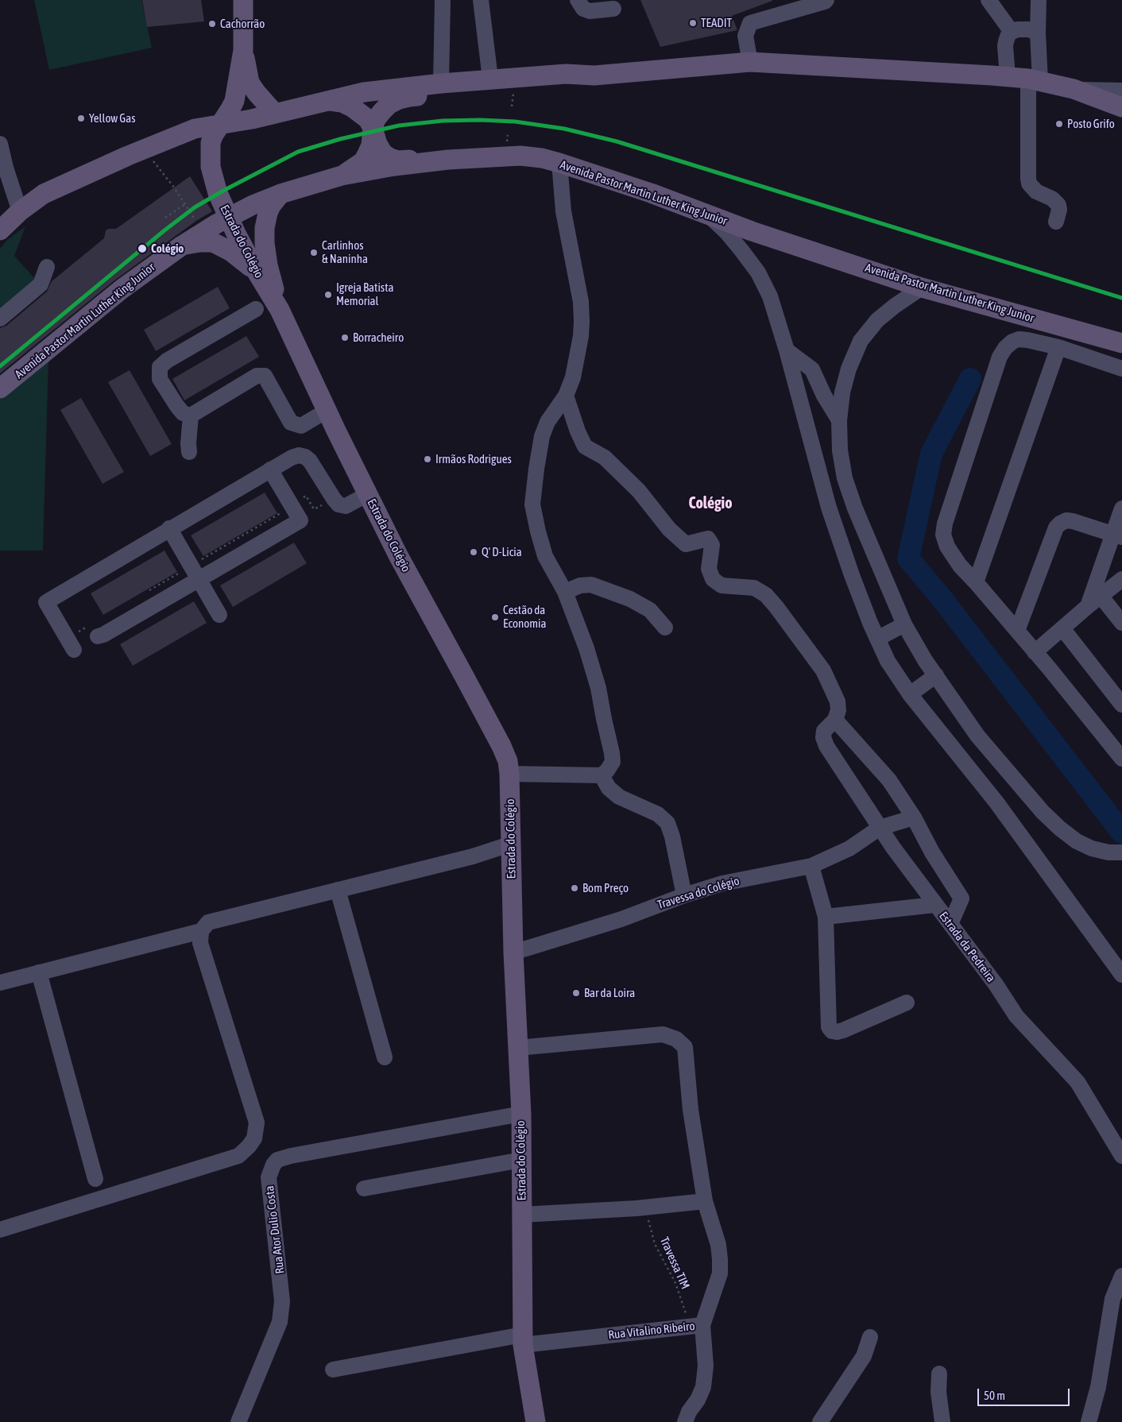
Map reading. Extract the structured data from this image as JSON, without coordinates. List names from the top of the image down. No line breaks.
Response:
{"streets":{"main road":["Avenida Pastor Martin Luther King Junior","Estrada do Colégio"],"street":["Travessa do Colégio","Estrada da Pedreira","Rua Ator Dulio Costa","Rua Vitalino Ribeiro"],"path":["Travessa TIM"]},"crossings":[["Avenida Pastor Martin Luther King Junior","Estrada do Colégio"],["Estrada do Colégio","Travessa do Colégio"],["Estrada do Colégio","Rua Ator Dulio Costa"],["Estrada do Colégio","Rua Vitalino Ribeiro"],["Travessa do Colégio","Estrada da Pedreira"],["Travessa TIM","Rua Vitalino Ribeiro"]],"districts":["Colégio"],"places":["TEADIT","Cachorrão","Yellow Gas","Posto Grifo","Colégio","Carlinhos & Naninha","Igreja Batista Memorial","Borracheiro","Irmãos Rodrigues","Q' D-Licia","Cestão da Economia","Bom Preço","Bar da Loira"],"scale_bar":"50 m"}
